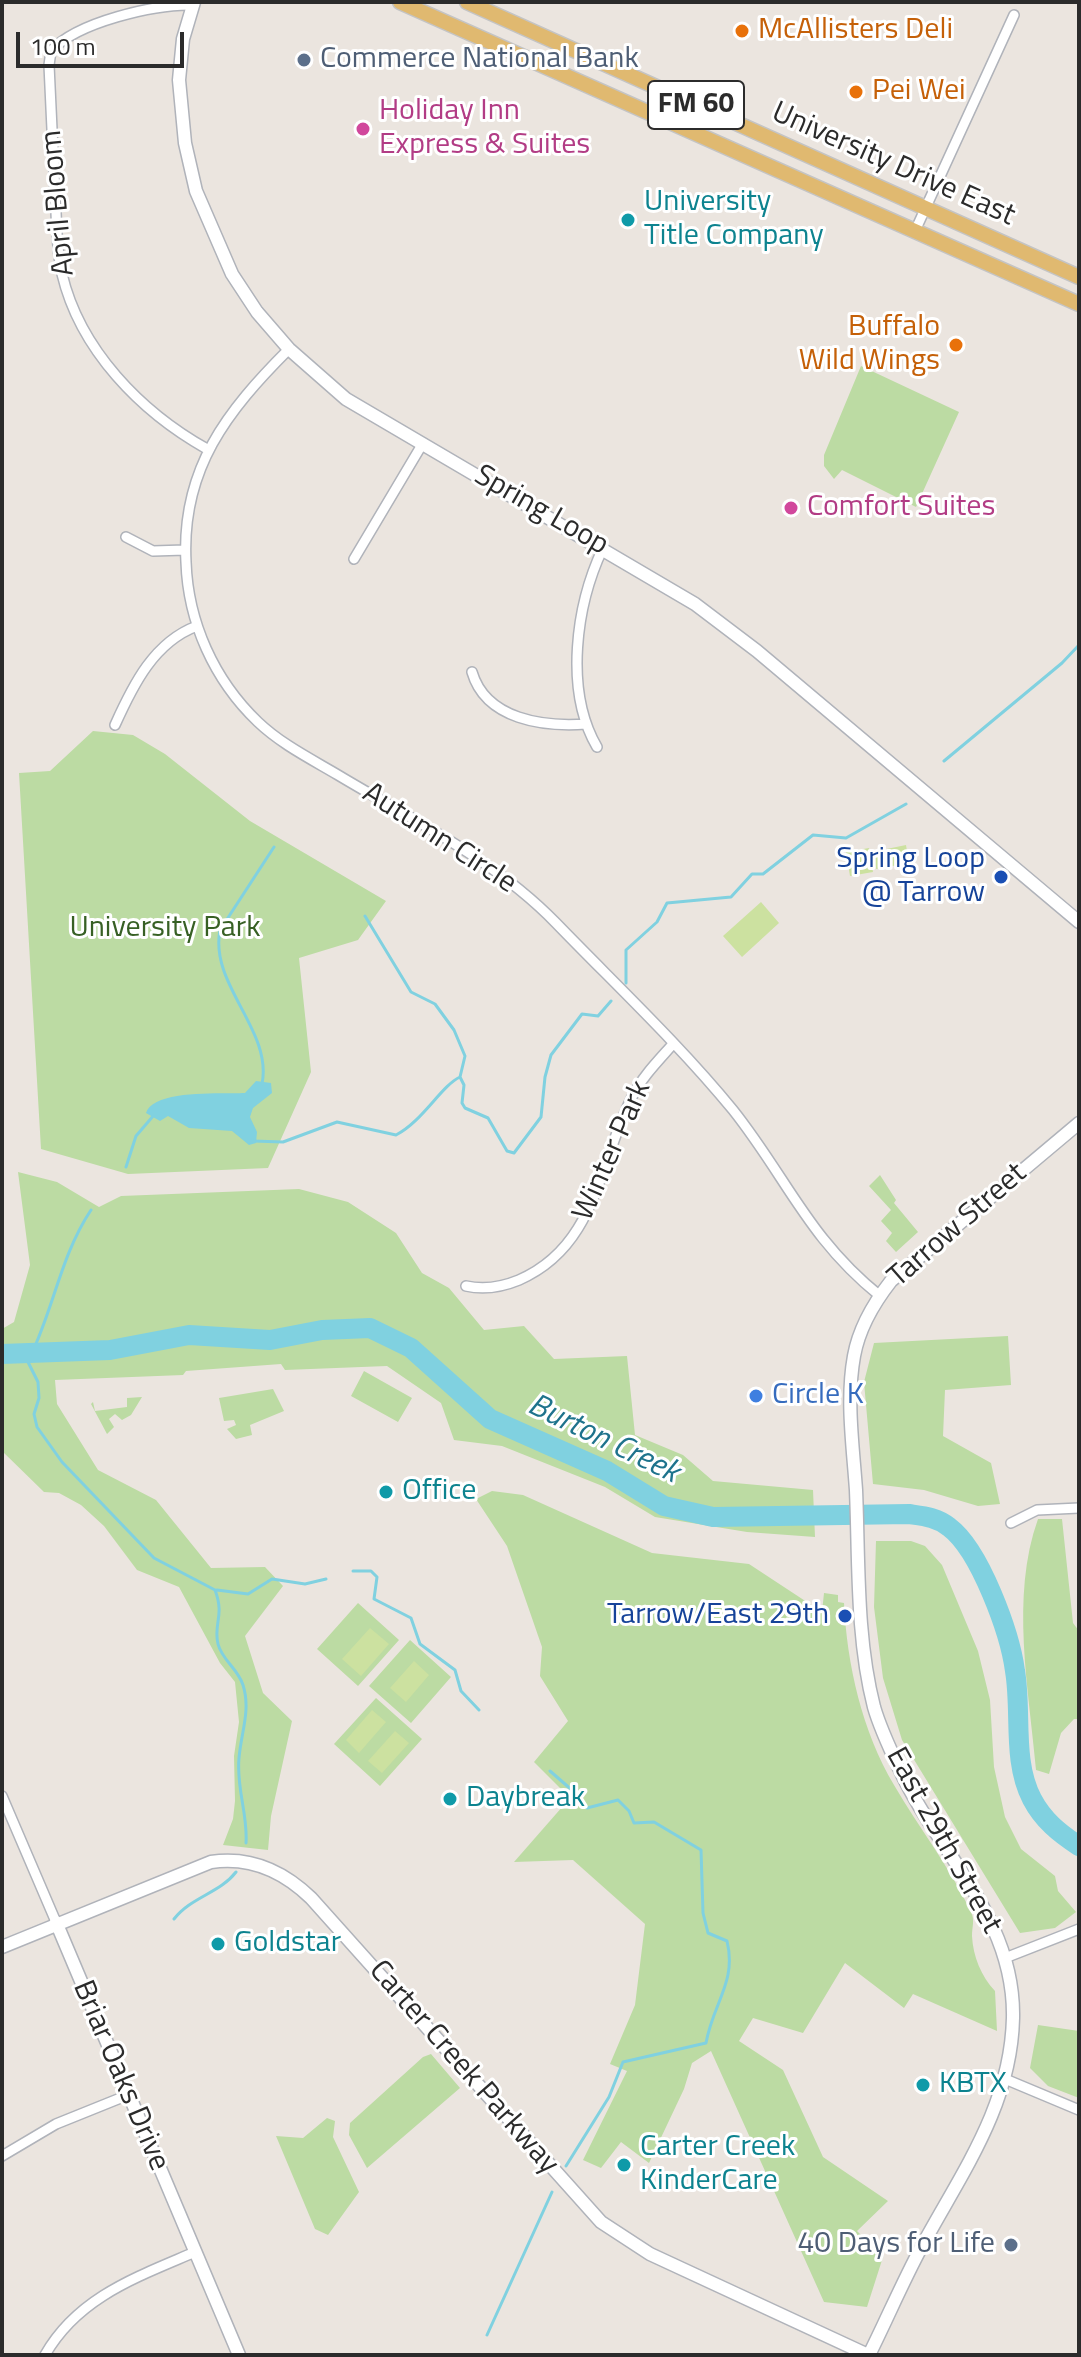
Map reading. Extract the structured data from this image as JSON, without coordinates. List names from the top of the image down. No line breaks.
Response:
{"streets":{"main road":["FM 60","University Drive East"],"street":["April Bloom","Spring Loop","Autumn Circle","Winter Park","Tarrow Street","East 29th Street","Carter Creek Parkway","Briar Oaks Drive"]},"crossings":[["April Bloom","Spring Loop"],["April Bloom","Autumn Circle"],["Spring Loop","Autumn Circle"],["Autumn Circle","Winter Park"],["Autumn Circle","Tarrow Street"],["Tarrow Street","East 29th Street"],["East 29th Street","Carter Creek Parkway"],["Carter Creek Parkway","Briar Oaks Drive"]],"water":["Burton Creek"],"parks":["University Park"],"places":["McAllisters Deli","Commerce National Bank","Pei Wei","Holiday Inn Express & Suites","University Title Company","Buffalo Wild Wings","Comfort Suites","Spring Loop @ Tarrow","Circle K","Office","Tarrow/East 29th","Daybreak","Goldstar","KBTX","Carter Creek KinderCare","40 Days for Life"],"scale_bar":"100 m"}
